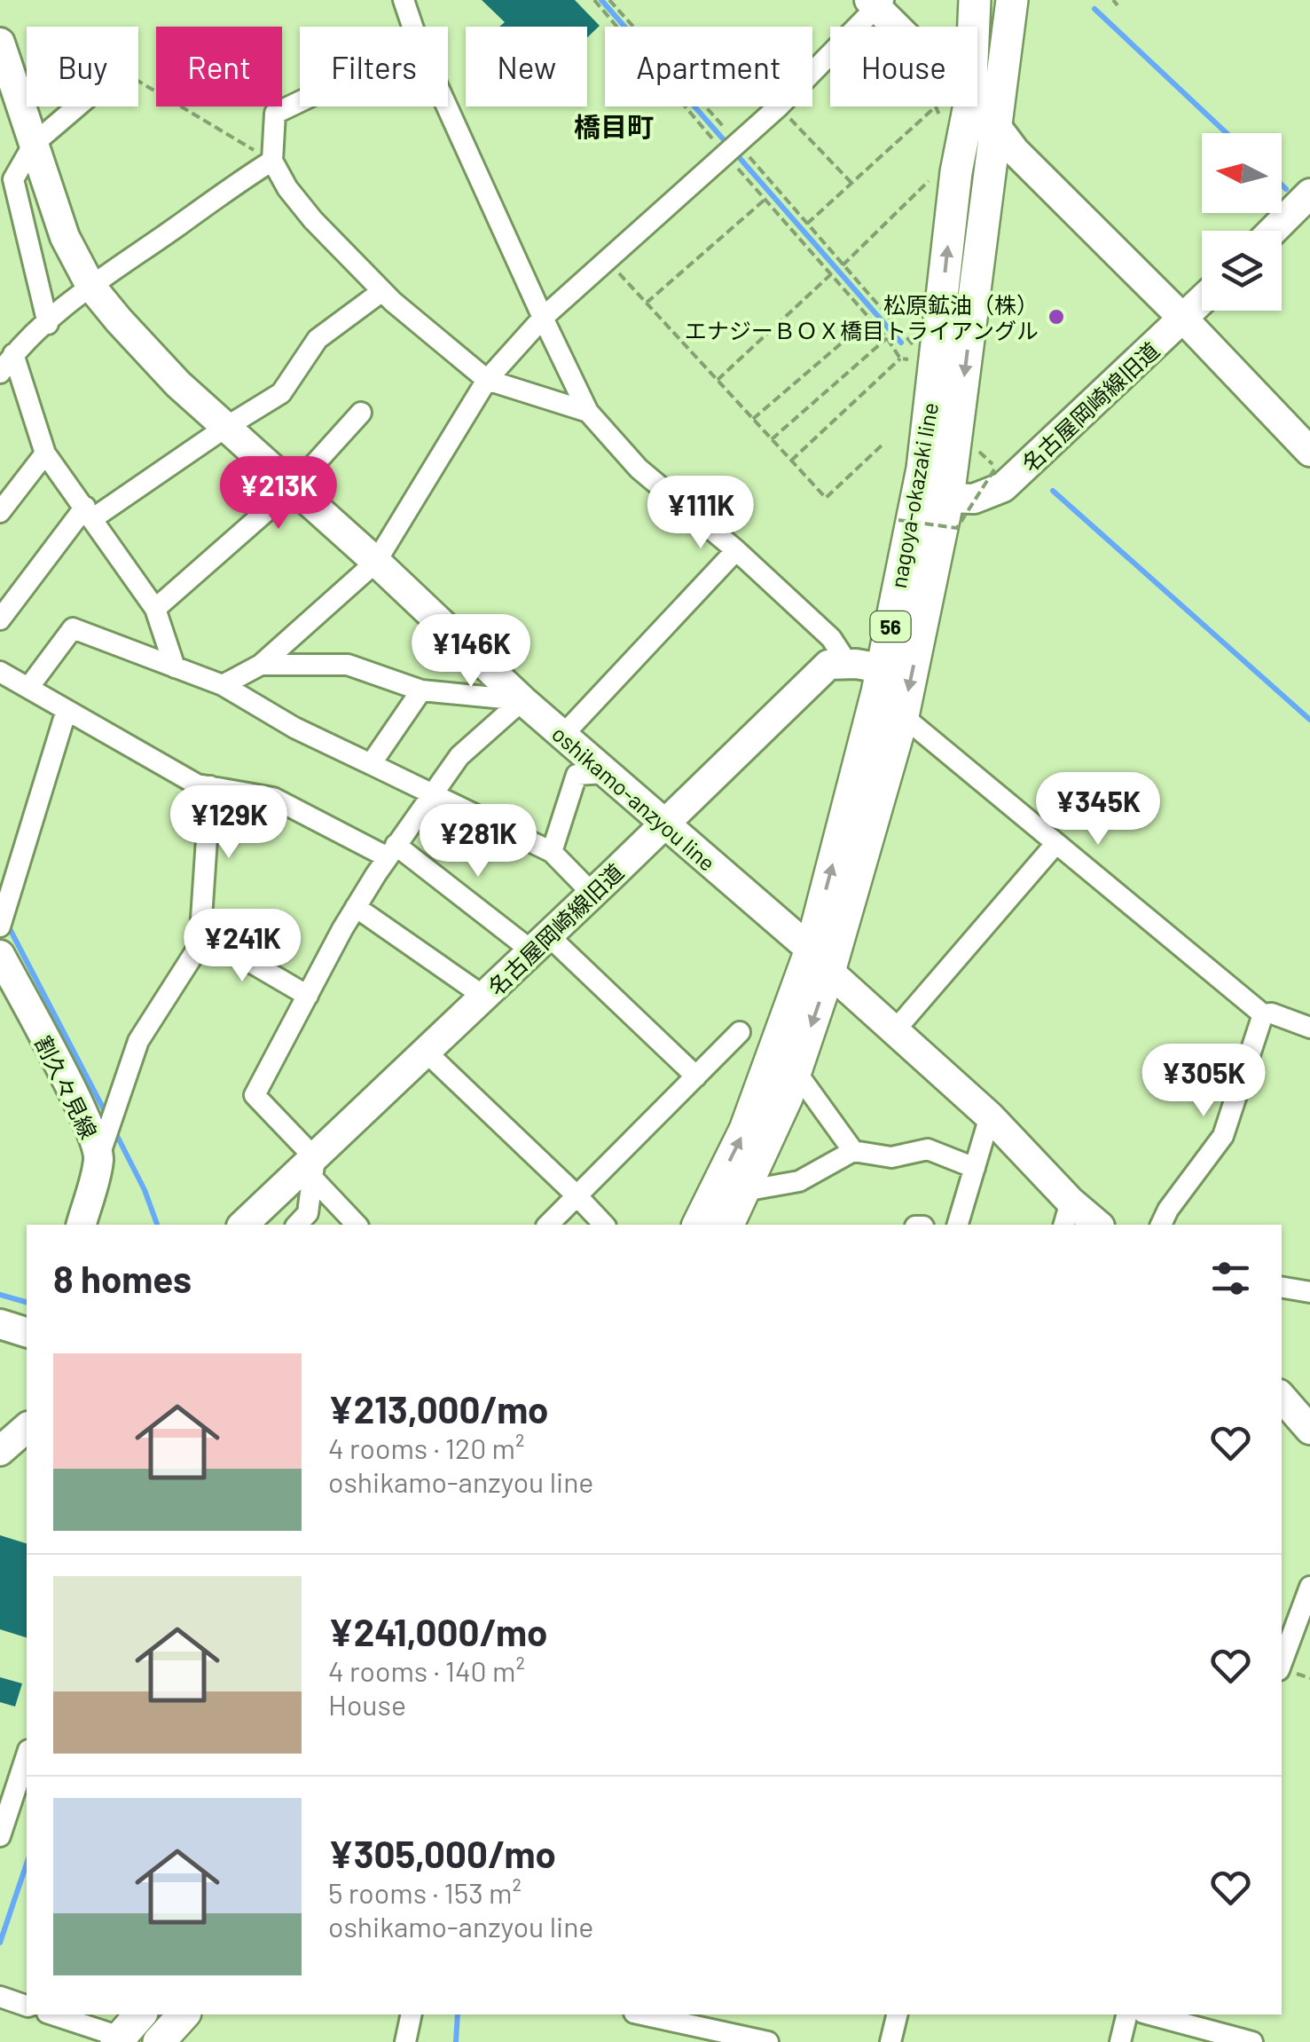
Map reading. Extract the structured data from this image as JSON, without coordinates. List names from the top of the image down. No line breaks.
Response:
{"streets":{"main road":["nagoya-okazaki line","56"],"street":["名古屋岡崎線旧道","oshikamo-anzyou line","割久々見線"]},"crossings":[["名古屋岡崎線旧道","nagoya-okazaki line"],["名古屋岡崎線旧道","oshikamo-anzyou line"],["nagoya-okazaki line","oshikamo-anzyou line"]],"districts":["橋目町"],"places":["松原鉱油（株） エナジーＢＯＸ橋目トライアングル"],"north":"left","page":{"chip":["Buy","Rent","Filters","New","Apartment","House"],"price":["¥213K","¥111K","¥146K","¥345K","¥129K","¥281K","¥241K","¥305K"],"heading":"8 homes","list":[{"name":"¥213,000/mo","note":"4 rooms · 120 m² · oshikamo-anzyou line"},{"name":"¥241,000/mo","note":"4 rooms · 140 m² · House"},{"name":"¥305,000/mo","note":"5 rooms · 153 m² · oshikamo-anzyou line"}]}}
